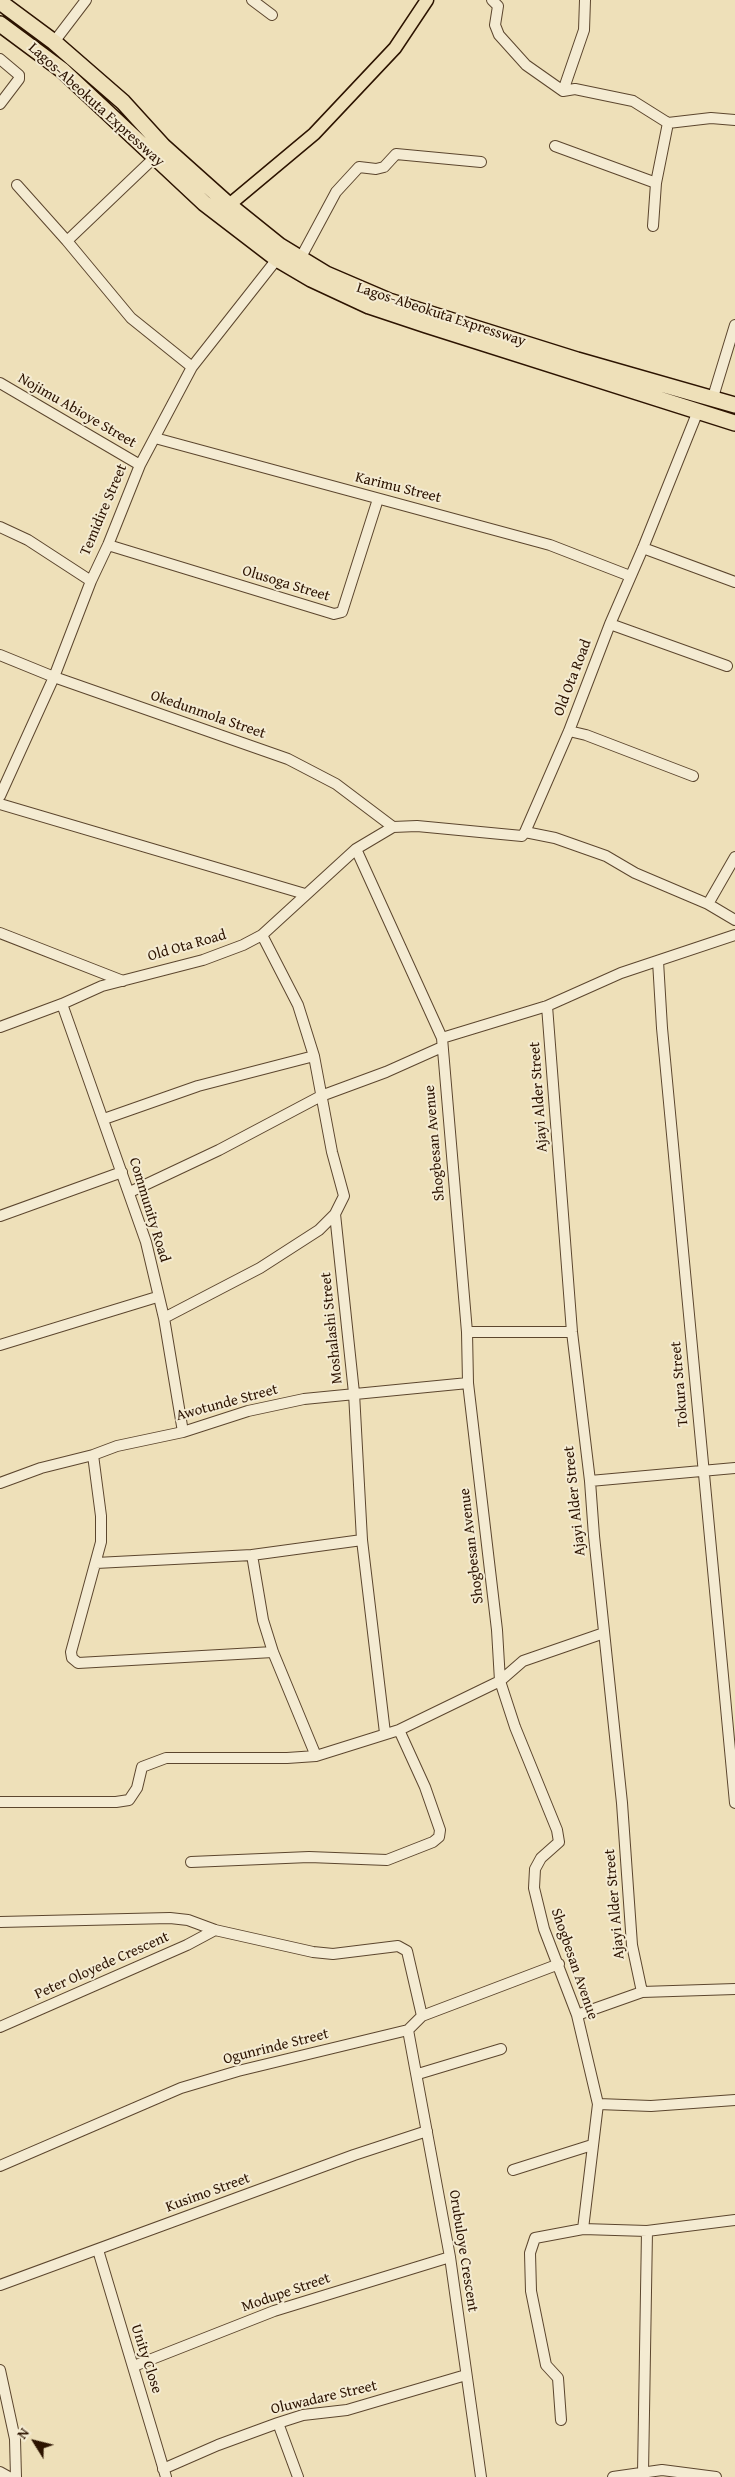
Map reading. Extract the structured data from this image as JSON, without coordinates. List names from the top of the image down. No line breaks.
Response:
{"streets":{"highway":["Lagos-Abeokuta Expressway"],"street":["Nojimu Abioye Street","Karimu Street","Temidire Street","Olusoga Street","Old Ota Road","Okedunmola Street","Ajayi Alder Street","Shogbesan Avenue","Community Road","Moshalashi Street","Tokura Street","Awotunde Street","Peter Oloyede Crescent","Ogunrinde Street","Kusimo Street","Orubuloye Crescent","Modupe Street","Unity Close","Oluwadare Street"]},"crossings":[["Lagos-Abeokuta Expressway","Temidire Street"],["Lagos-Abeokuta Expressway","Old Ota Road"],["Nojimu Abioye Street","Temidire Street"],["Karimu Street","Temidire Street"],["Karimu Street","Olusoga Street"],["Karimu Street","Old Ota Road"],["Temidire Street","Olusoga Street"],["Temidire Street","Okedunmola Street"],["Old Ota Road","Okedunmola Street"],["Old Ota Road","Shogbesan Avenue"],["Old Ota Road","Community Road"],["Old Ota Road","Moshalashi Street"],["Shogbesan Avenue","Awotunde Street"],["Community Road","Awotunde Street"],["Moshalashi Street","Awotunde Street"],["Ogunrinde Street","Orubuloye Crescent"],["Kusimo Street","Orubuloye Crescent"],["Kusimo Street","Unity Close"],["Orubuloye Crescent","Modupe Street"],["Orubuloye Crescent","Oluwadare Street"],["Modupe Street","Unity Close"],["Unity Close","Oluwadare Street"]],"north":"top left"}
